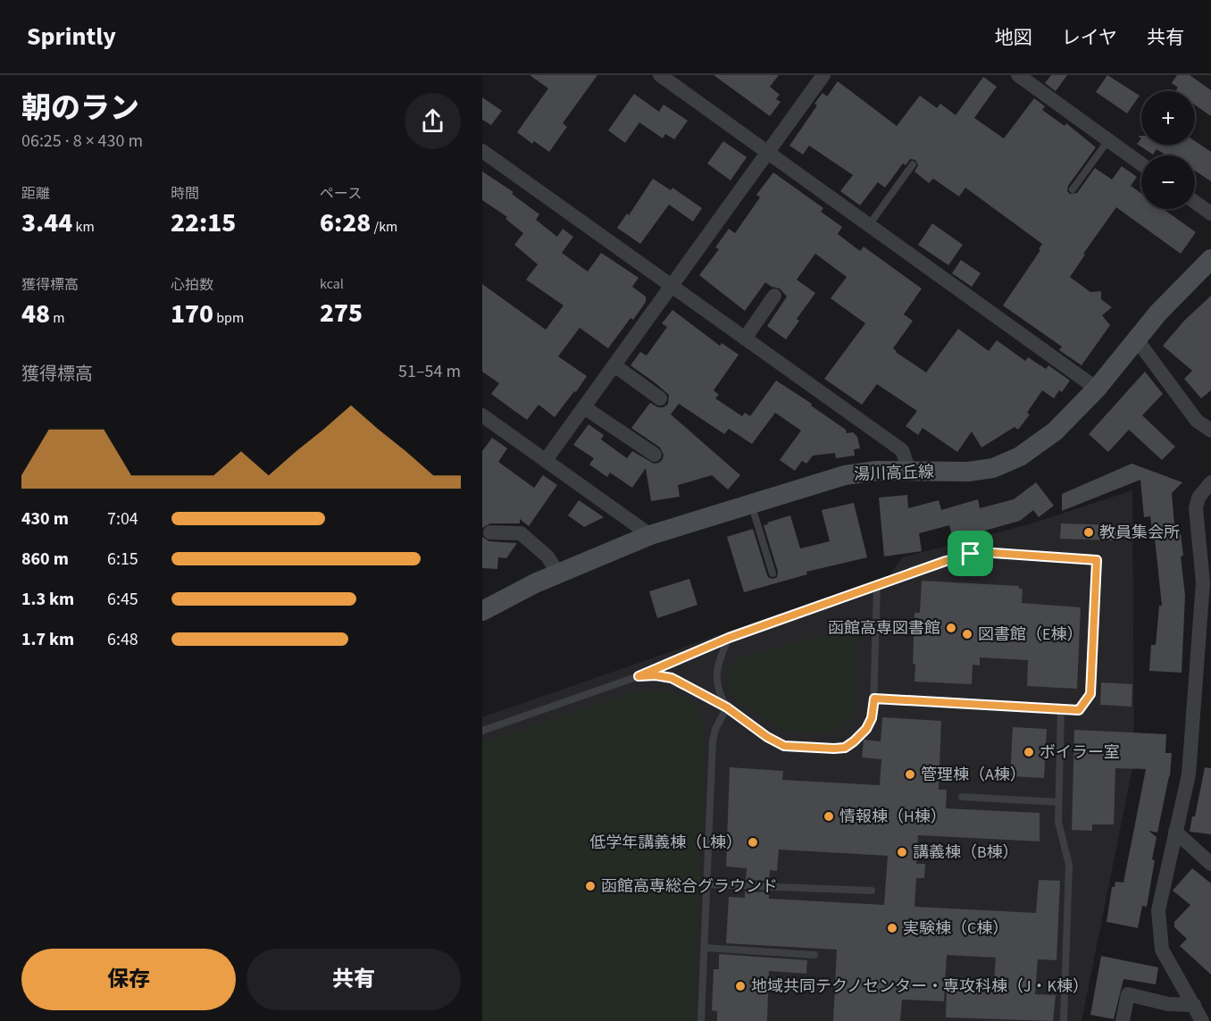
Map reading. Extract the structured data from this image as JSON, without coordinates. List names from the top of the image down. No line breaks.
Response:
{"streets":{"street":["湯川高丘線"]},"places":["教員集会所","函館高専図書館","図書館（E棟）","ボイラー室","管理棟（A棟）","情報棟（H棟）","低学年講義棟（L棟）","講義棟（B棟）","函館高専総合グラウンド","実験棟（C棟）","地域共同テクノセンター・専攻科棟（J・K棟）"],"page":{"header":"Sprintly","nav":["地図","レイヤ","共有"],"heading":["朝のラン","06:25 · 8 × 430 m"],"map_buttons":["+","−"],"stats":[["距離","3.44 km"],["時間","22:15"],["ペース","6:28 /km"],["獲得標高","48 m"],["心拍数","170 bpm"],["kcal","275"]],"chart":["獲得標高","51–54 m"],"list":[{"name":"430 m","note":"7:04"},{"name":"860 m","note":"6:15"},{"name":"1.3 km","note":"6:45"},{"name":"1.7 km","note":"6:48"}],"buttons":["保存","共有"]}}
